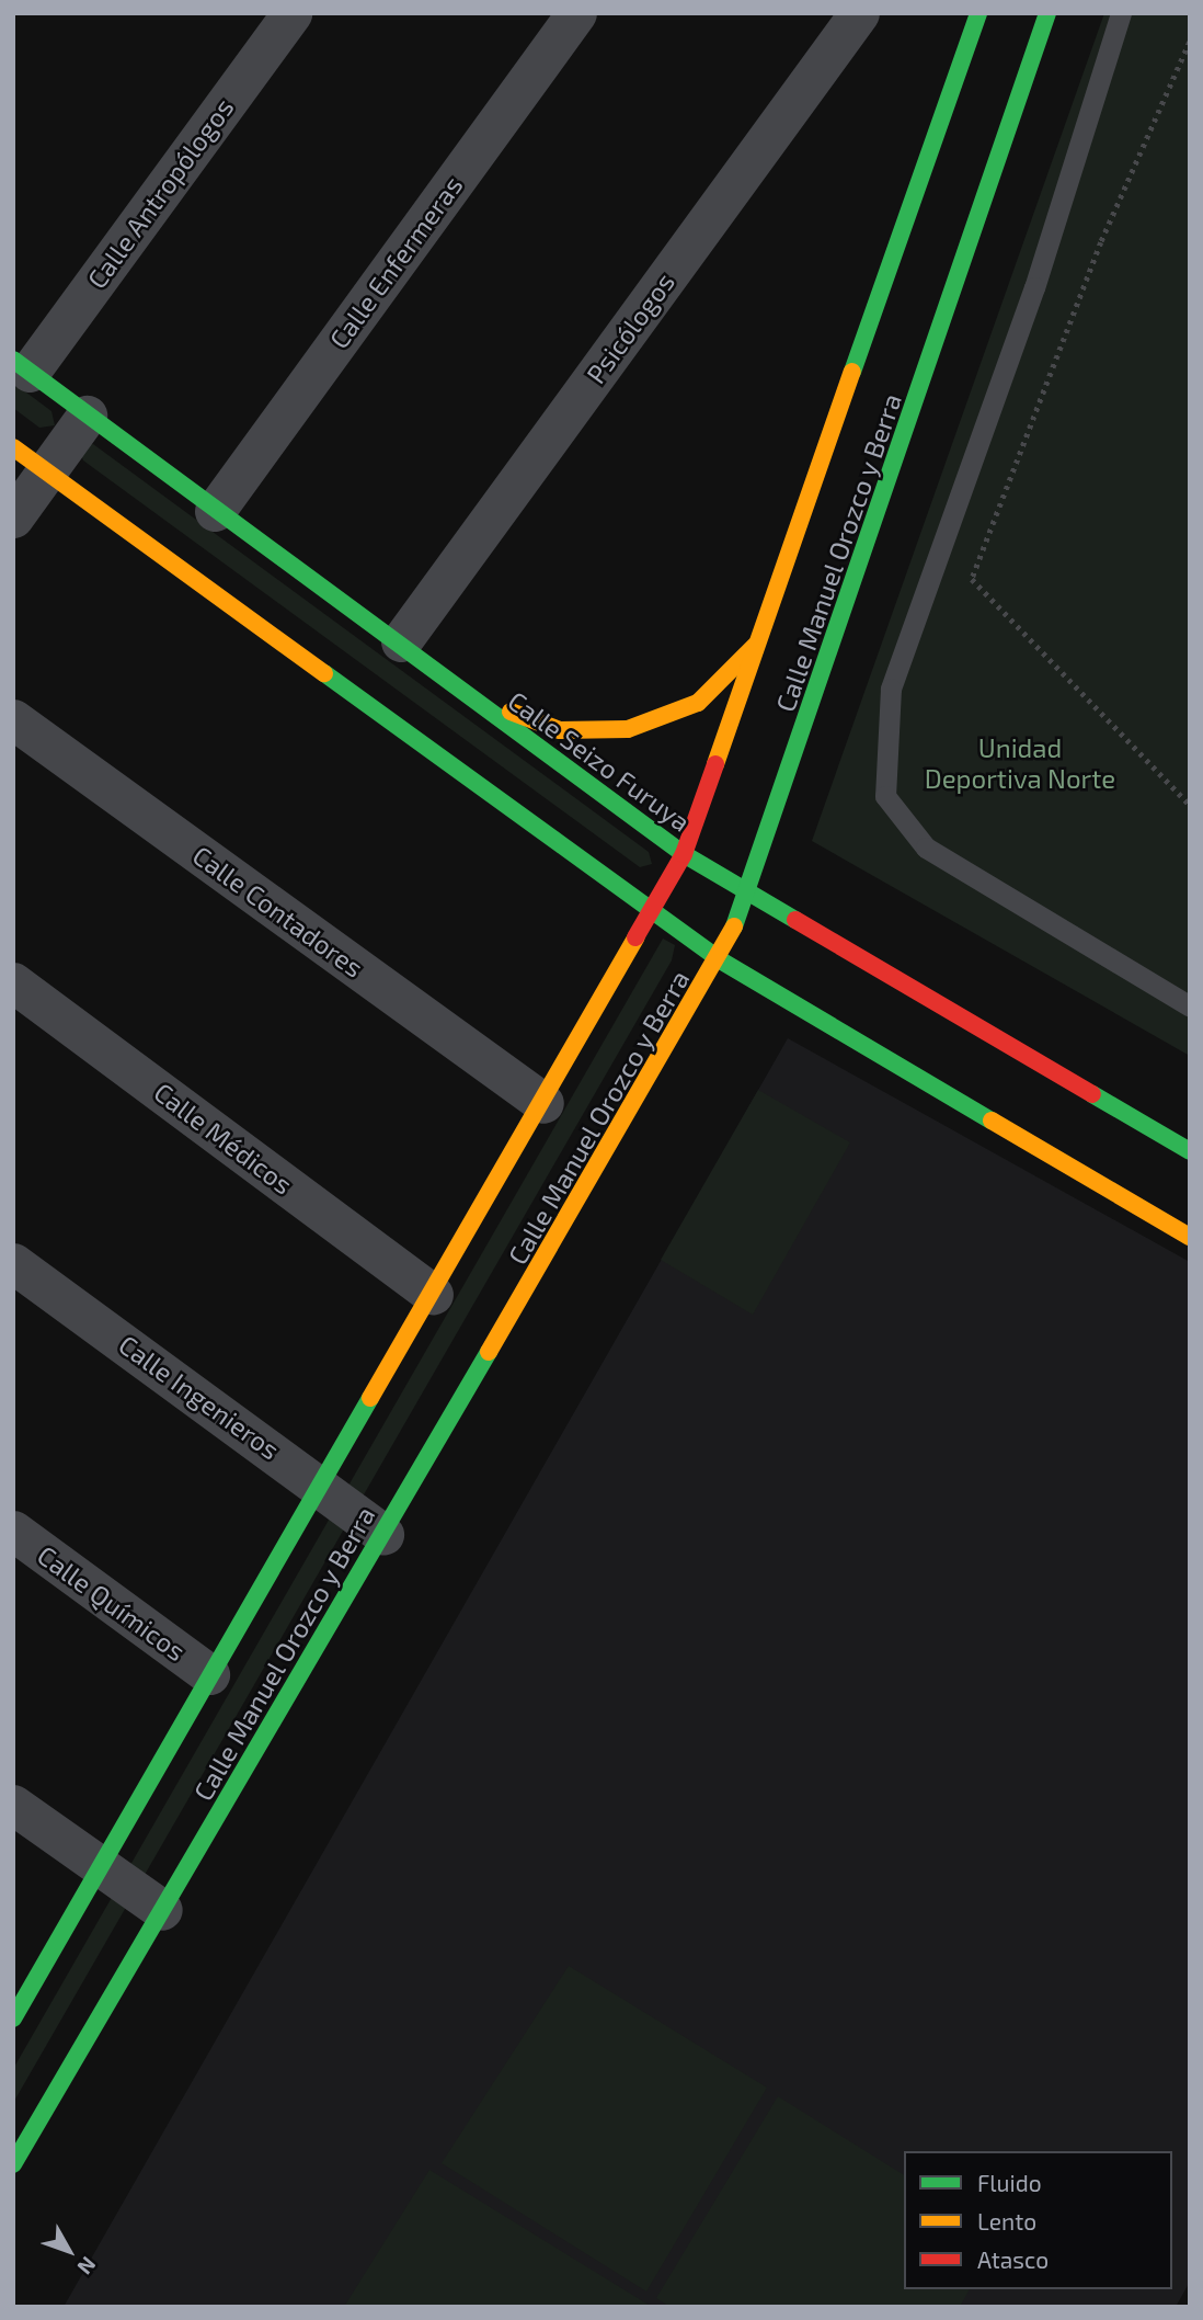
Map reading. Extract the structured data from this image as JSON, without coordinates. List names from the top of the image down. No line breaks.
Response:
{"streets":{"street":["Calle Antropólogos","Calle Enfermeras","Psicólogos","Calle Manuel Orozco y Berra","Calle Seizo Furuya","Calle Contadores","Calle Médicos","Calle Ingenieros","Calle Químicos"]},"crossings":[["Calle Antropólogos","Calle Seizo Furuya"],["Calle Enfermeras","Calle Seizo Furuya"],["Psicólogos","Calle Seizo Furuya"],["Calle Manuel Orozco y Berra","Calle Seizo Furuya"],["Calle Manuel Orozco y Berra","Calle Contadores"],["Calle Manuel Orozco y Berra","Calle Médicos"],["Calle Manuel Orozco y Berra","Calle Ingenieros"],["Calle Manuel Orozco y Berra","Calle Químicos"]],"parks":["Unidad Deportiva Norte"],"legend":["Fluido","Lento","Atasco"],"north":"bottom right"}
